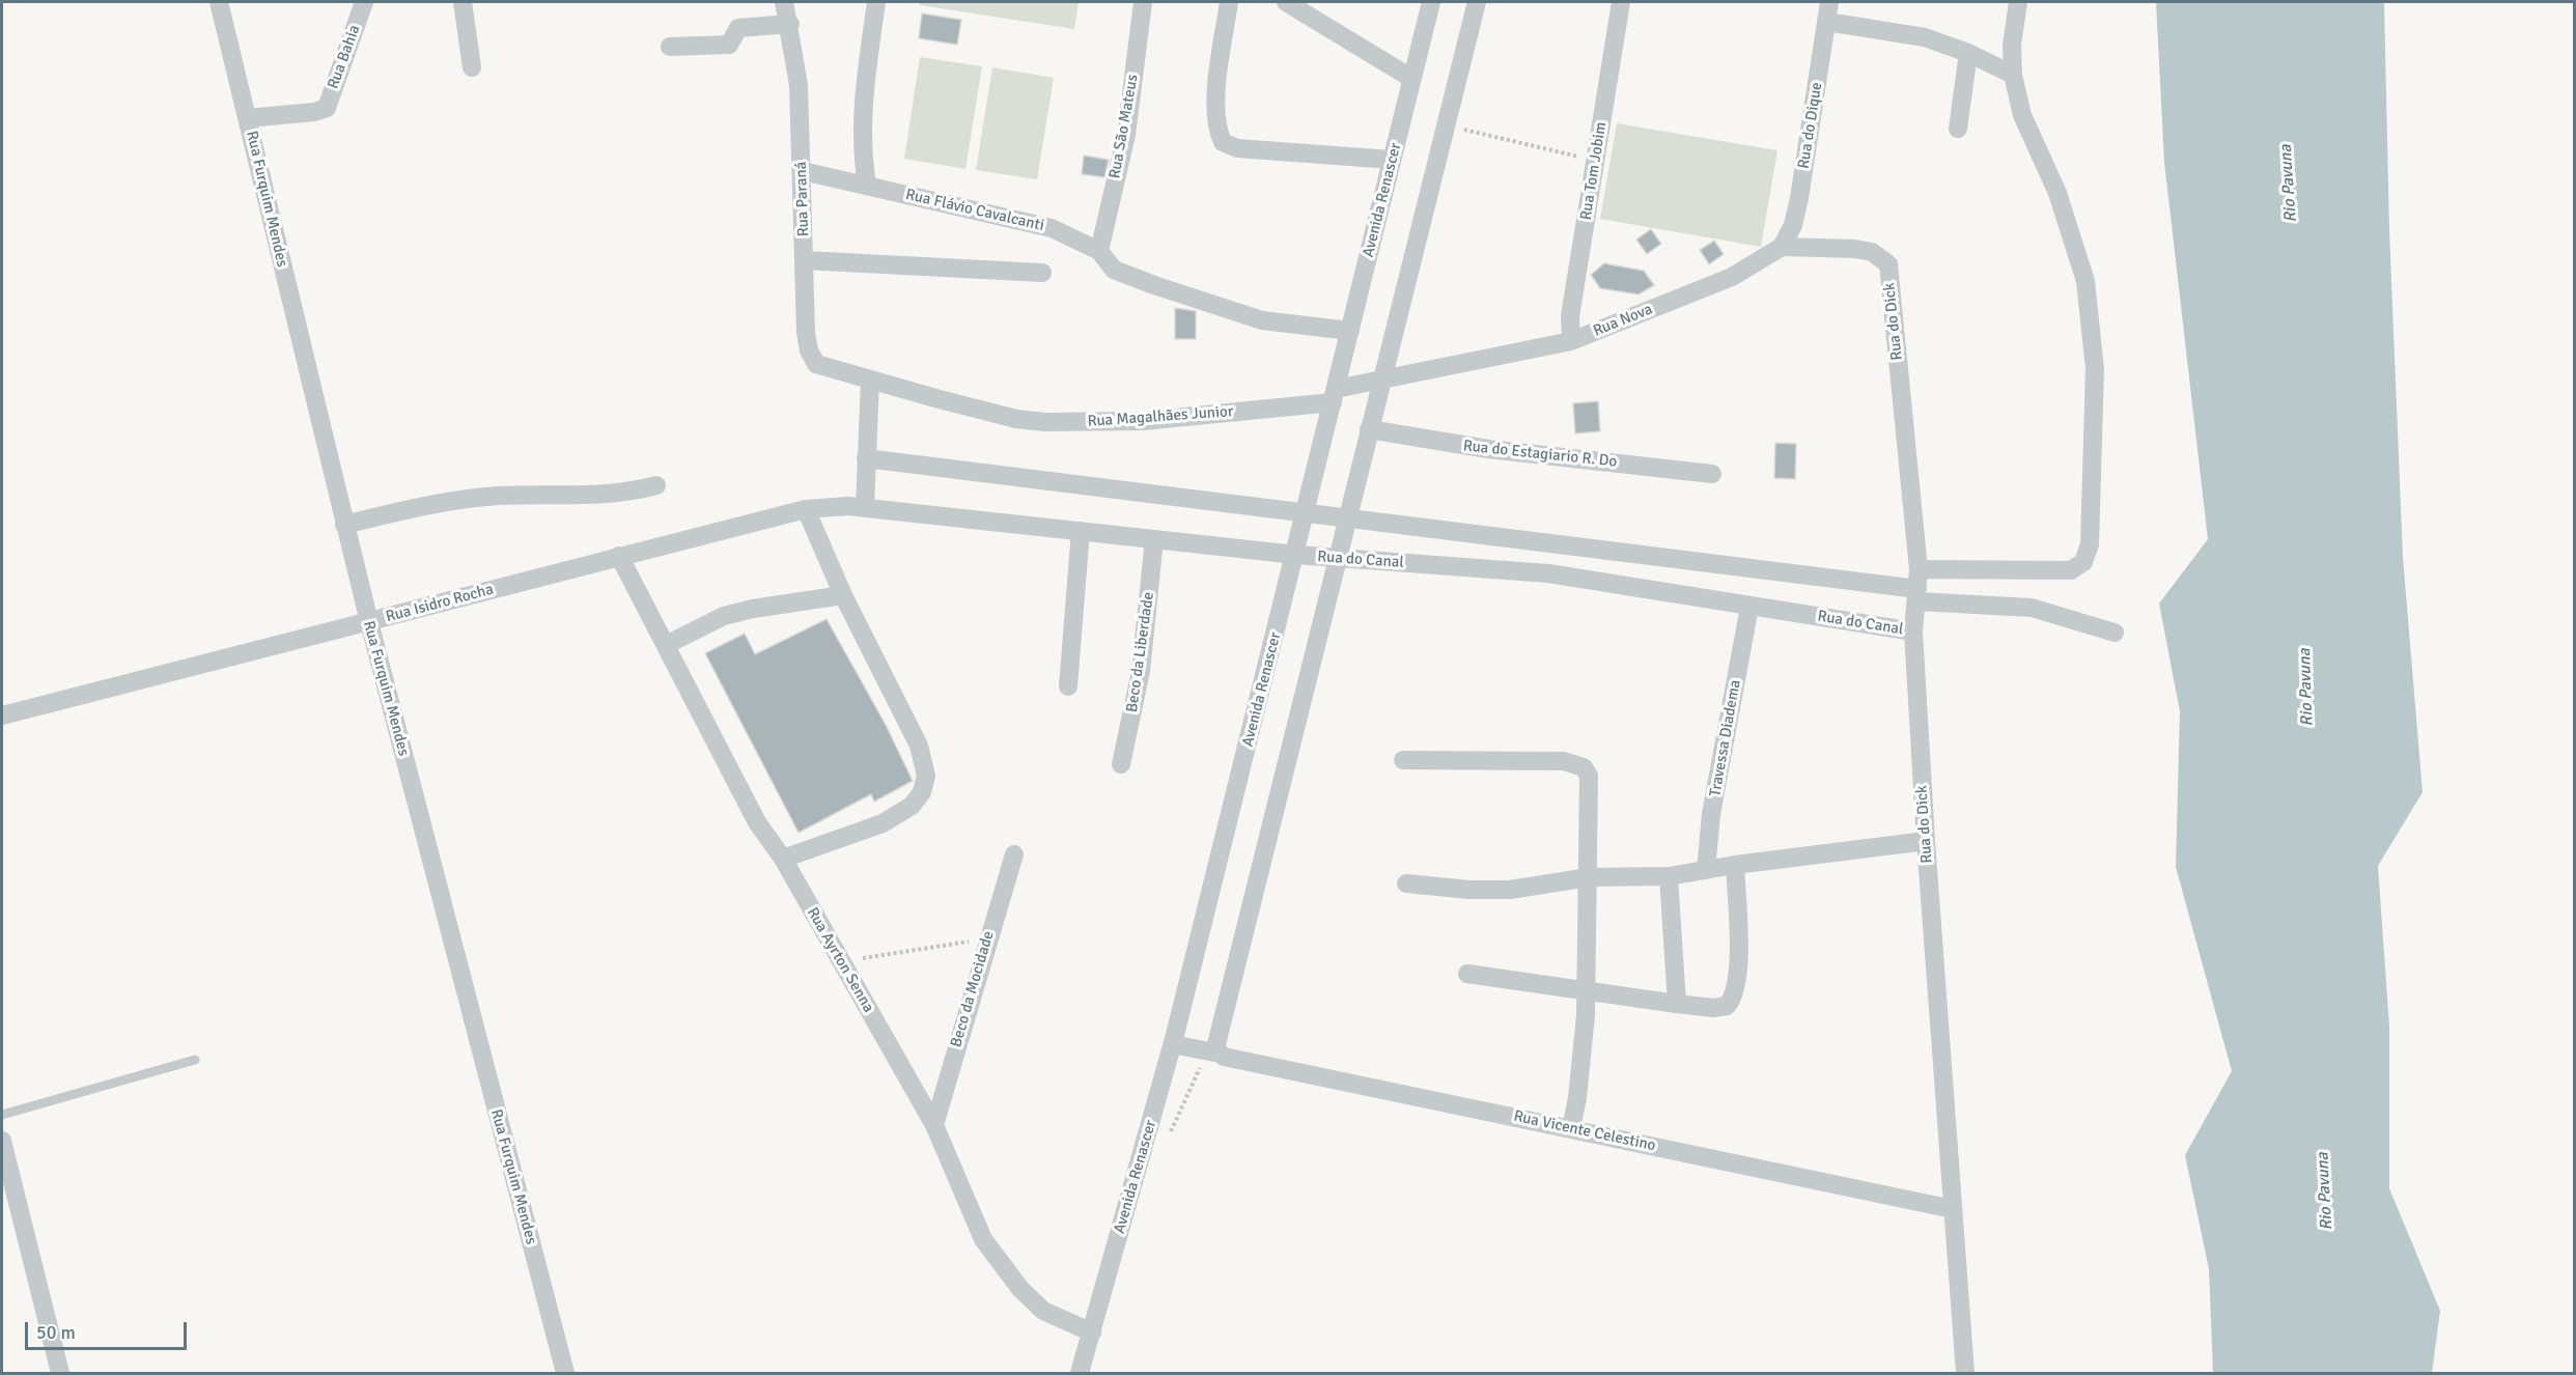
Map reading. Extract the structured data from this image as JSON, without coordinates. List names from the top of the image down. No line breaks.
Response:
{"streets":{"street":["Rua Bahia","Rua do Dique","Rua São Mateus","Rua Tom Jobim","Rua Furquim Mendes","Rua Paraná","Avenida Renascer","Rua Flávio Cavalcanti","Rua Nova","Rua do Dick","Rua Magalhães Junior","Rua do Estagiario R. Do","Rua do Canal","Rua Isidro Rocha","Beco da Liberdade","Travessa Diadema","Rua Ayrton Senna","Beco da Mocidade","Rua Vicente Celestino"]},"crossings":[["Rua Bahia","Rua Furquim Mendes"],["Rua do Dique","Rua Nova"],["Rua do Dique","Rua do Dick"],["Rua São Mateus","Rua Flávio Cavalcanti"],["Rua Tom Jobim","Rua Nova"],["Rua Furquim Mendes","Rua Isidro Rocha"],["Rua Paraná","Rua Flávio Cavalcanti"],["Rua Paraná","Rua Magalhães Junior"],["Avenida Renascer","Rua Flávio Cavalcanti"],["Avenida Renascer","Rua Nova"],["Avenida Renascer","Rua Magalhães Junior"],["Avenida Renascer","Rua do Canal"],["Avenida Renascer","Rua Ayrton Senna"],["Avenida Renascer","Rua Vicente Celestino"],["Rua Nova","Rua do Dick"],["Rua Nova","Rua Magalhães Junior"],["Rua do Dick","Rua do Canal"],["Rua do Dick","Rua Vicente Celestino"],["Rua do Canal","Rua Isidro Rocha"],["Rua do Canal","Beco da Liberdade"],["Rua do Canal","Travessa Diadema"],["Rua Isidro Rocha","Rua Ayrton Senna"],["Rua Ayrton Senna","Beco da Mocidade"]],"water":["Rio Pavuna"],"scale_bar":"50 m"}
